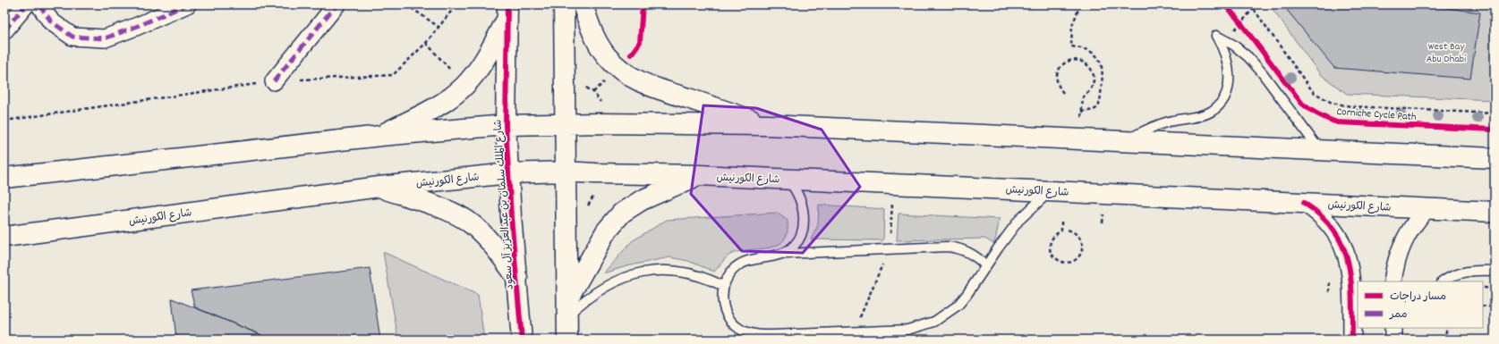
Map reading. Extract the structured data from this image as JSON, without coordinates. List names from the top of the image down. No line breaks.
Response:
{"streets":{"main road":["شارع الكورنيش","شارع الملك سلمان بن عبدالعزيز آل سعود"],"cycle path":["Corniche Cycle Path"]},"crossings":[["شارع الكورنيش","شارع الملك سلمان بن عبدالعزيز آل سعود"]],"parks":["West Bay Abu Dhabi"],"legend":["مسار دراجات","ممر"]}
